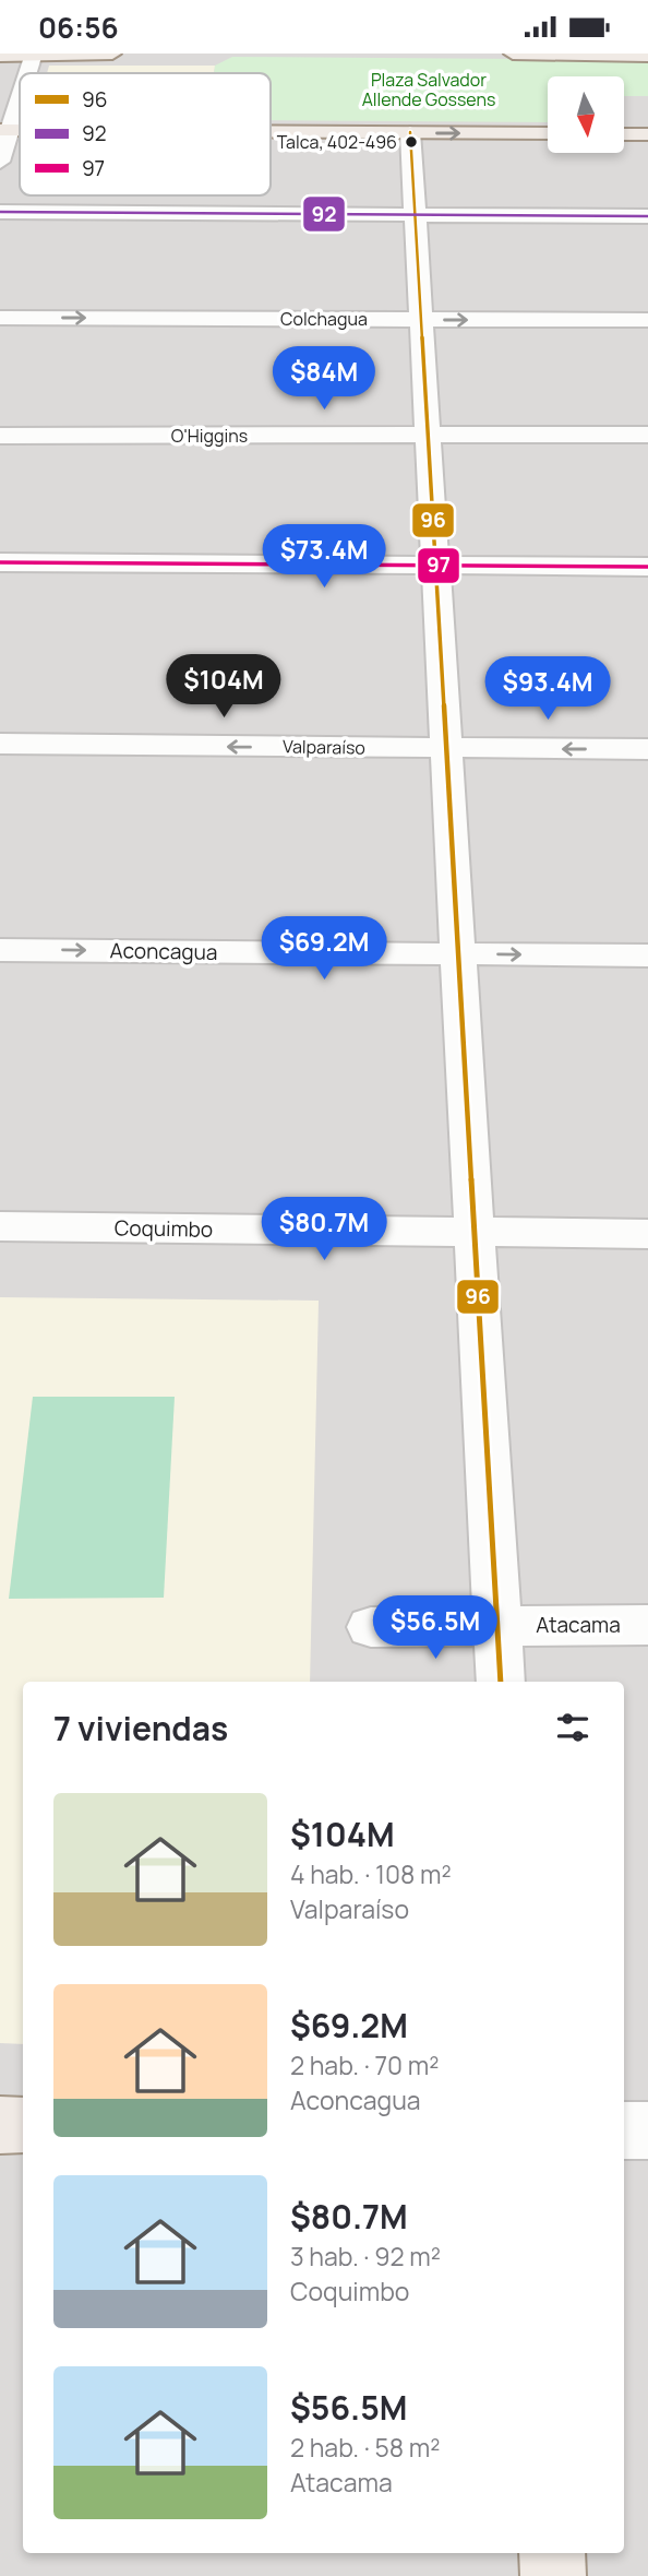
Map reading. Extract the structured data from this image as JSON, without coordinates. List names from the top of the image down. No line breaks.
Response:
{"streets":{"street":["Colchagua","O'Higgins","Valparaíso","Aconcagua","Coquimbo","Atacama"]},"one_way":["Aconcagua"],"parks":["Plaza Salvador Allende Gossens"],"places":["Talca, 402-496"],"lines":["transit line 96","transit line 92","transit line 97"],"legend":["96","92","97"],"north":"bottom","page":{"status":"06:56","price":["$84M","$73.4M","$104M","$93.4M","$69.2M","$80.7M","$56.5M"],"heading":"7 viviendas","list":[{"name":"$104M","note":"4 hab. · 108 m² · Valparaíso"},{"name":"$69.2M","note":"2 hab. · 70 m² · Aconcagua"},{"name":"$80.7M","note":"3 hab. · 92 m² · Coquimbo"},{"name":"$56.5M","note":"2 hab. · 58 m² · Atacama"}]}}
